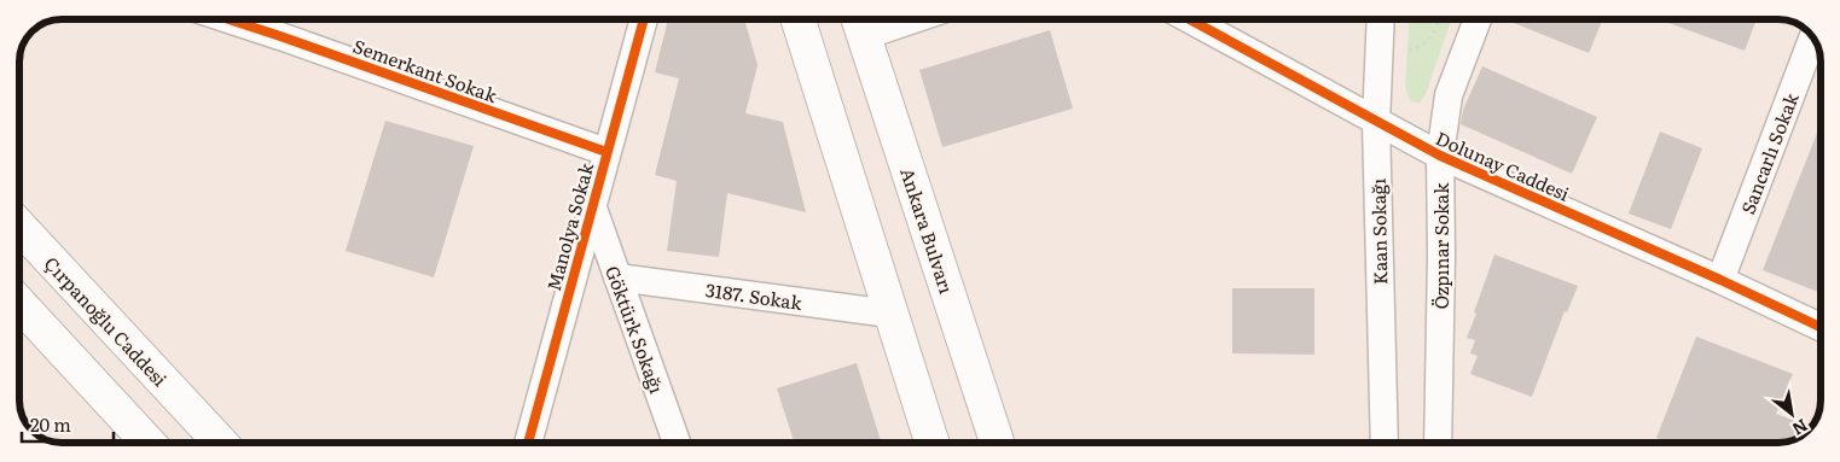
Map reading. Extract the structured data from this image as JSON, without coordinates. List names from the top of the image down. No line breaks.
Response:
{"streets":{"main road":["Ankara Bulvarı","Çırpanoğlu Caddesi"],"street":["Semerkant Sokak","Sancarlı Sokak","Dolunay Caddesi","Manolya Sokak","Kaan Sokağı","Özpınar Sokak","3187. Sokak","Göktürk Sokağı"]},"crossings":[["Semerkant Sokak","Manolya Sokak"],["Sancarlı Sokak","Dolunay Caddesi"],["Dolunay Caddesi","Kaan Sokağı"],["Dolunay Caddesi","Özpınar Sokak"],["Manolya Sokak","Göktürk Sokağı"],["3187. Sokak","Göktürk Sokağı"]],"scale_bar":"20 m","north":"bottom right"}
